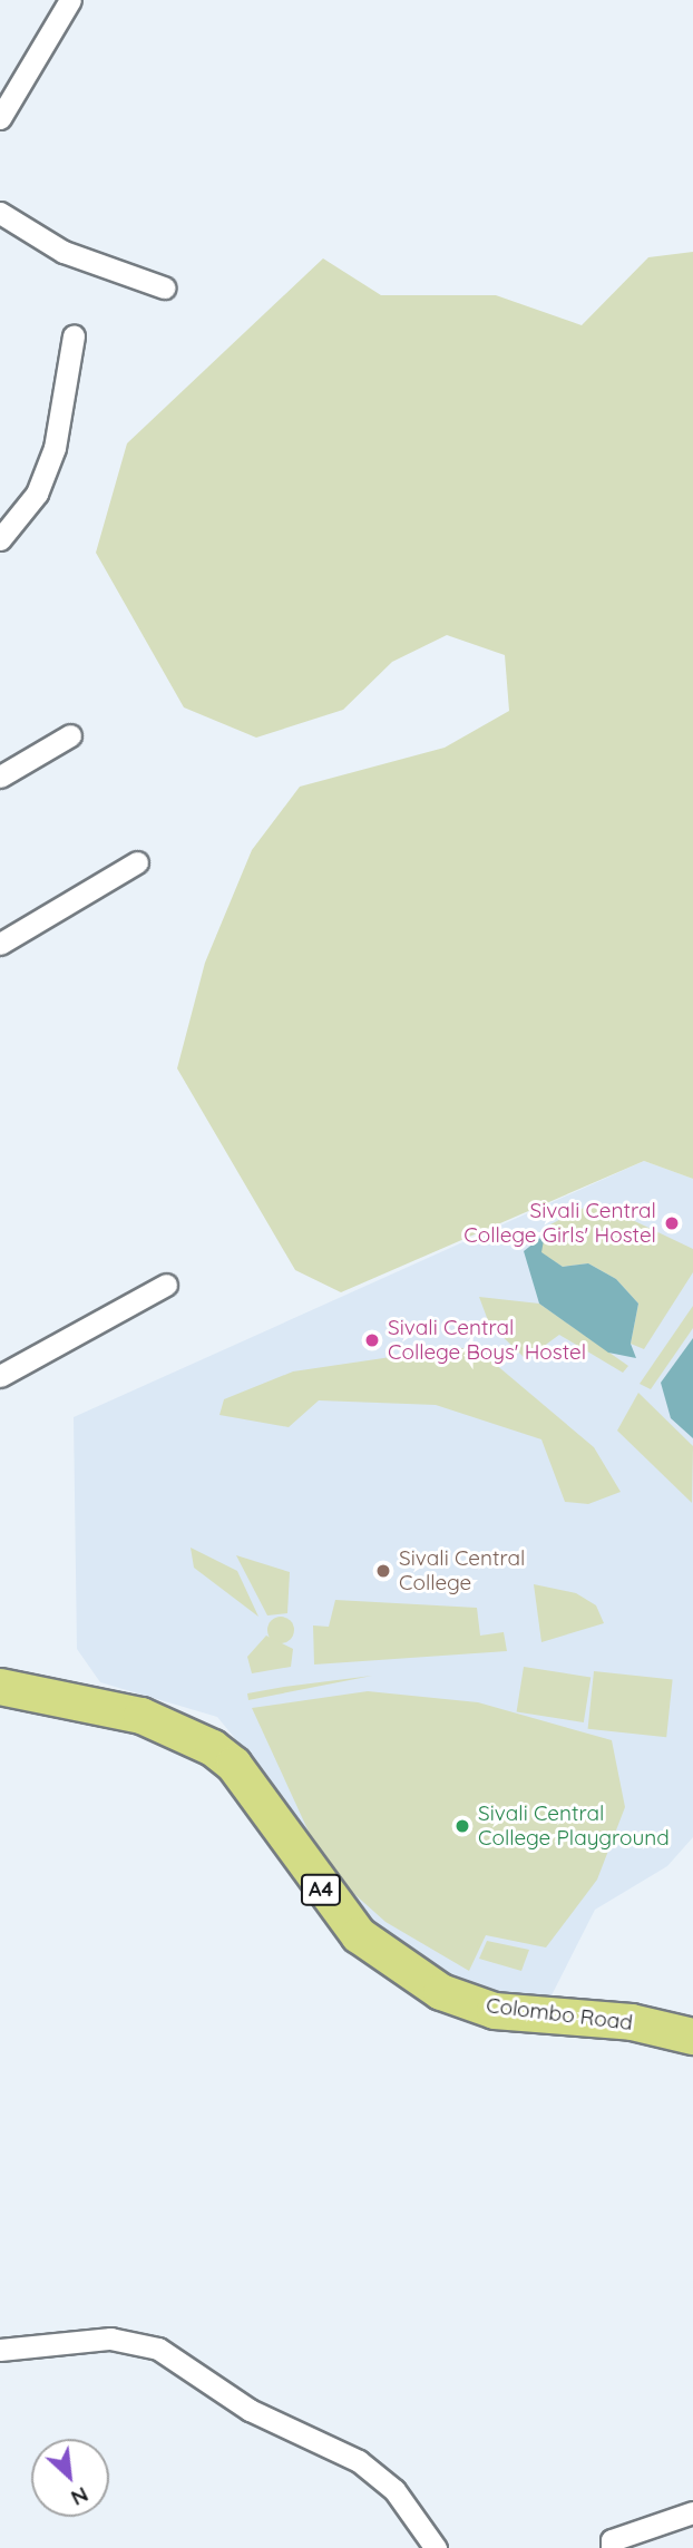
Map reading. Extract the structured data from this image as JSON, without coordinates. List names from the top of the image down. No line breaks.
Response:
{"streets":{"highway":["A4","Colombo Road"]},"places":["Sivali Central College Girls' Hostel","Sivali Central College Boys' Hostel","Sivali Central College","Sivali Central College Playground"],"north":"bottom right"}
